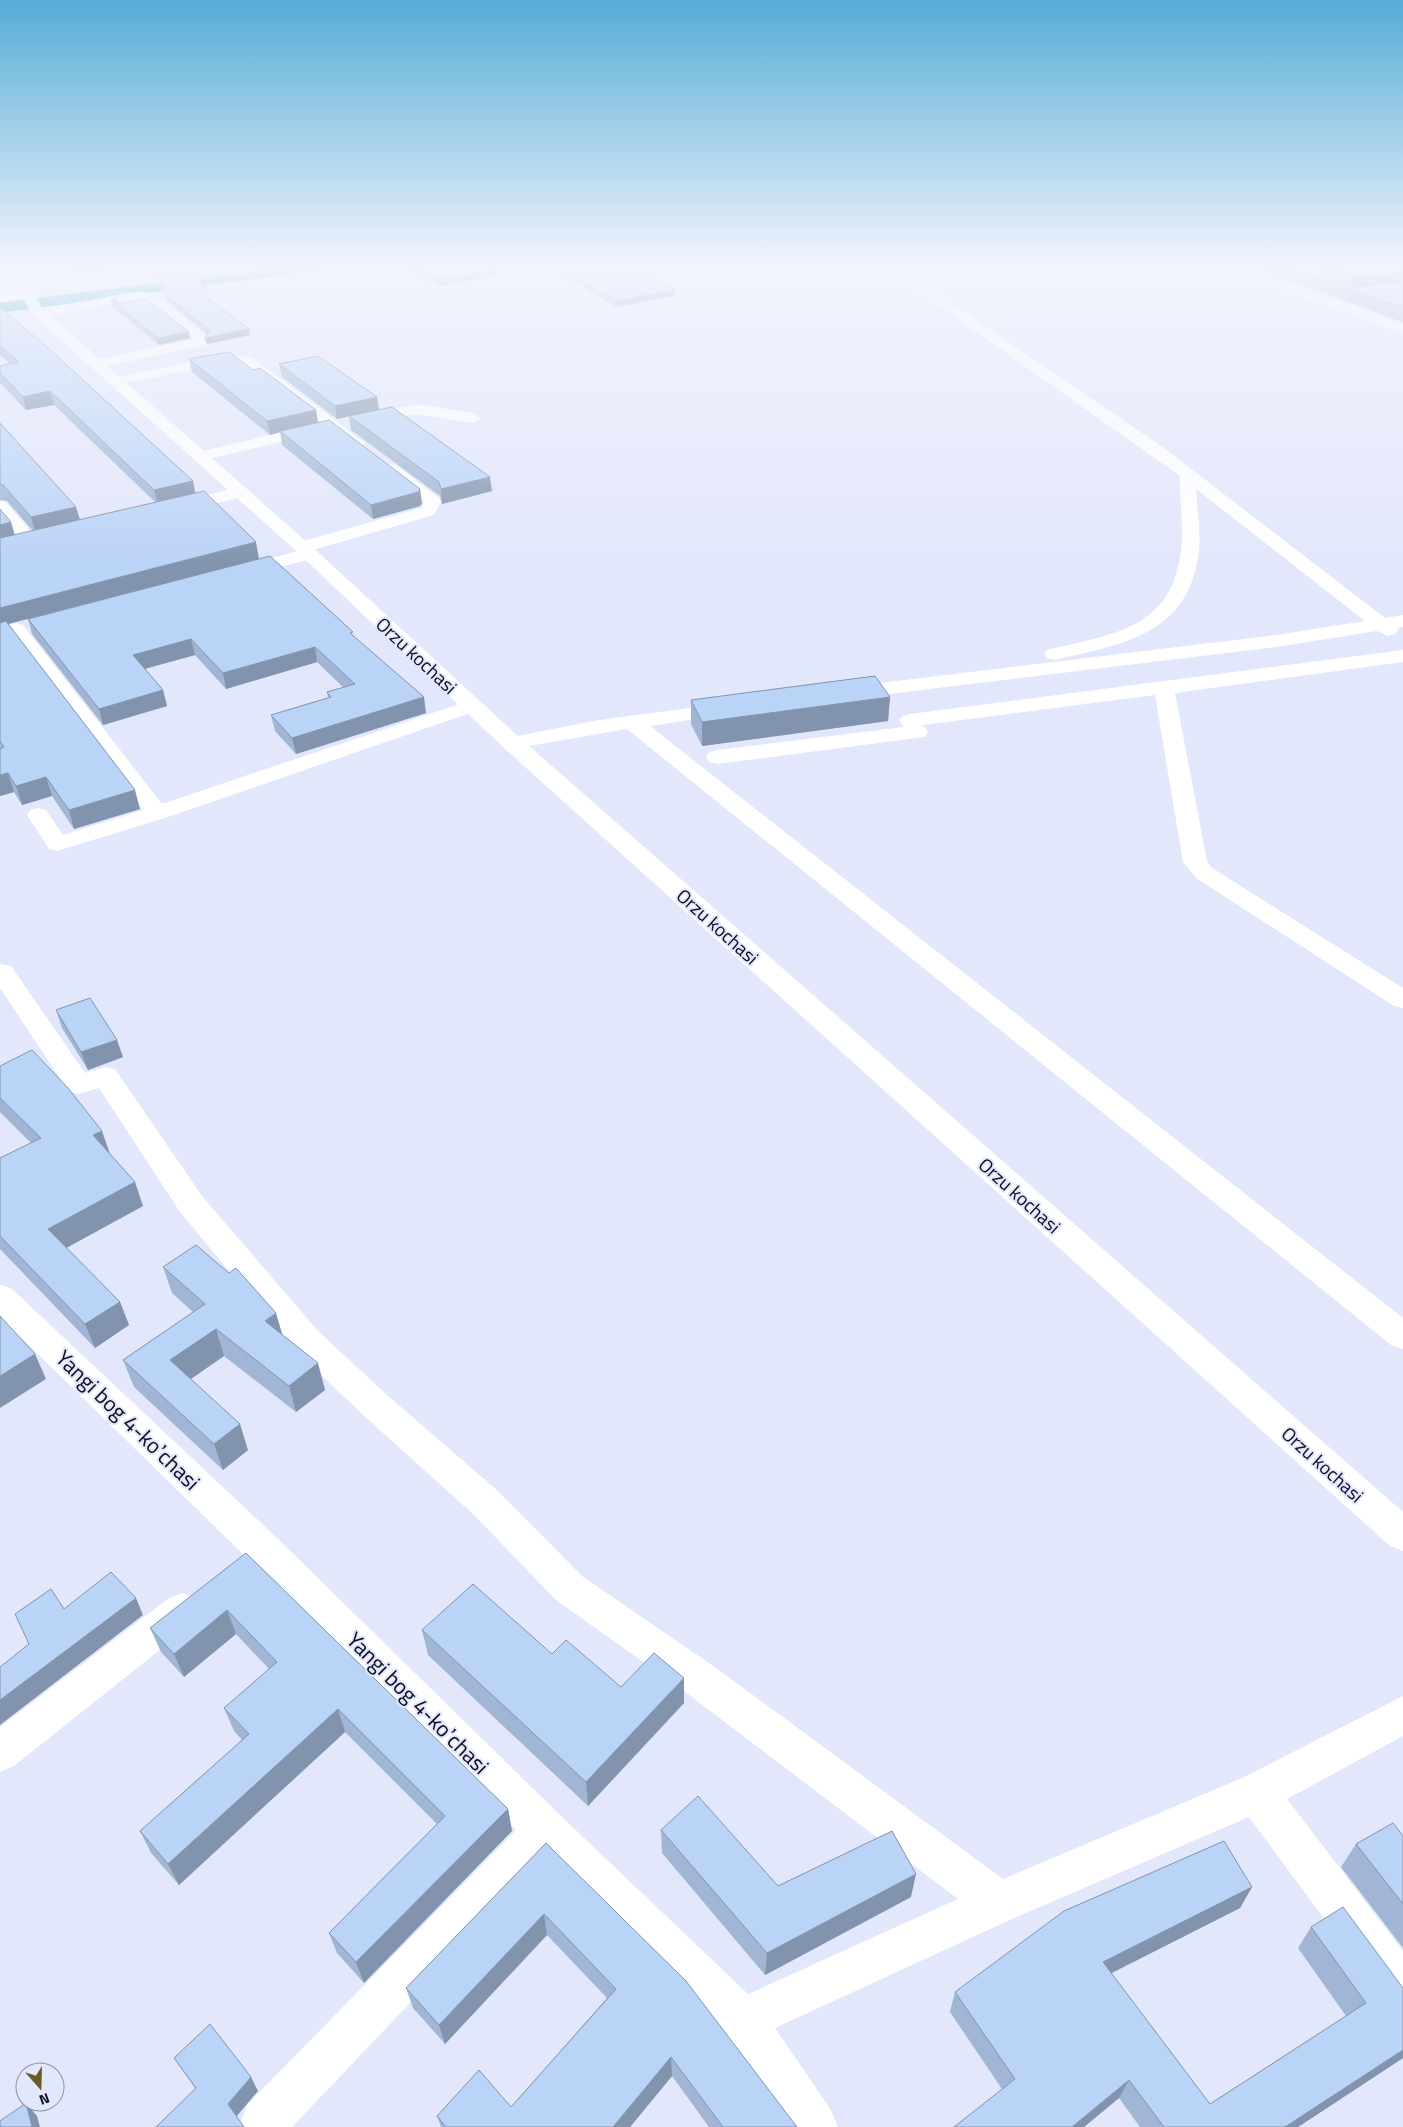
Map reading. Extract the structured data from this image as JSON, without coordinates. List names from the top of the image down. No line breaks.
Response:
{"streets":{"street":["Orzu kochasi","Yangi bog 4-koʼchasi"]},"north":"bottom"}
